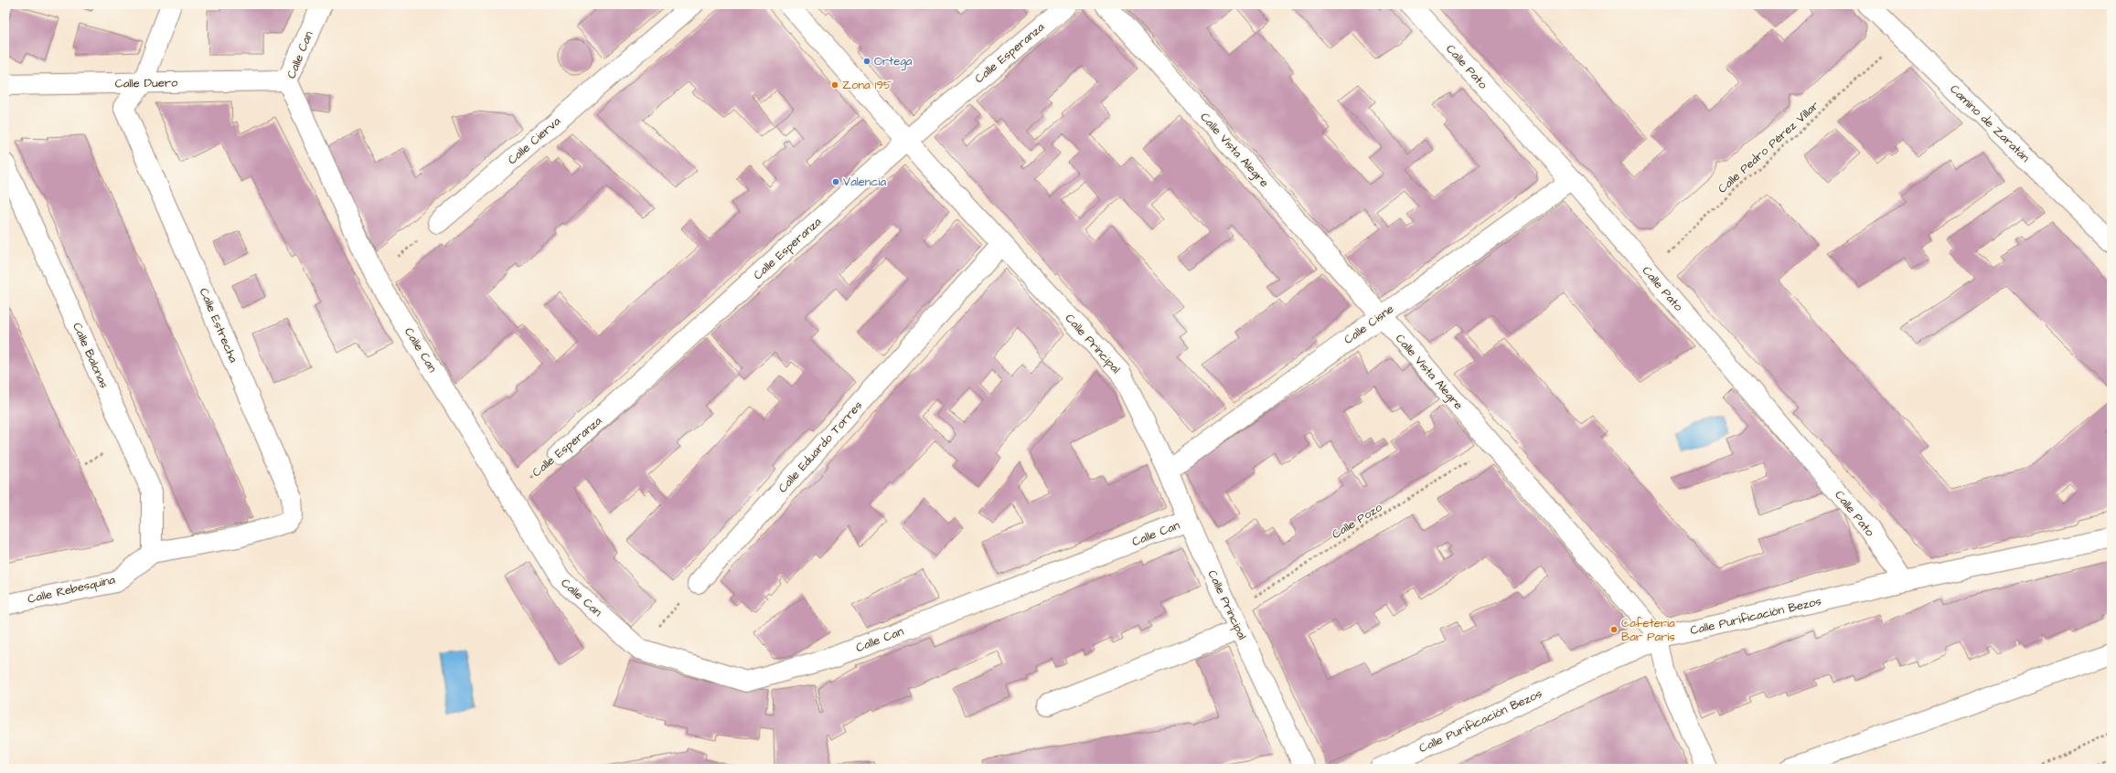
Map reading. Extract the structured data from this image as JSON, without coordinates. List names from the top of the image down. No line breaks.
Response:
{"streets":{"street":["Calle Esperanza","Calle Can","Calle Pato","Calle Duero","Camino de Zaratán","Calle Cierva","Calle Vista Alegre","Calle Cisne","Calle Estrecha","Calle Principal","Calle Balonas","Calle Eduardo Torres","Calle Rebesquina","Calle Purificación Bezos"],"path":["Calle Pedro Pérez Villar","Calle Pozo"]},"crossings":[["Calle Esperanza","Calle Can"],["Calle Esperanza","Calle Principal"],["Calle Can","Calle Duero"],["Calle Can","Calle Principal"],["Calle Pato","Calle Pedro Pérez Villar"],["Calle Pato","Calle Cisne"],["Calle Pato","Calle Purificación Bezos"],["Calle Duero","Calle Estrecha"],["Camino de Zaratán","Calle Pedro Pérez Villar"],["Calle Vista Alegre","Calle Cisne"],["Calle Vista Alegre","Calle Pozo"],["Calle Vista Alegre","Calle Purificación Bezos"],["Calle Cisne","Calle Principal"],["Calle Estrecha","Calle Balonas"],["Calle Estrecha","Calle Rebesquina"],["Calle Principal","Calle Eduardo Torres"],["Calle Principal","Calle Pozo"],["Calle Balonas","Calle Rebesquina"]],"places":["Ortega","Zona 195","Valencia","Cafetería Bar París"]}
